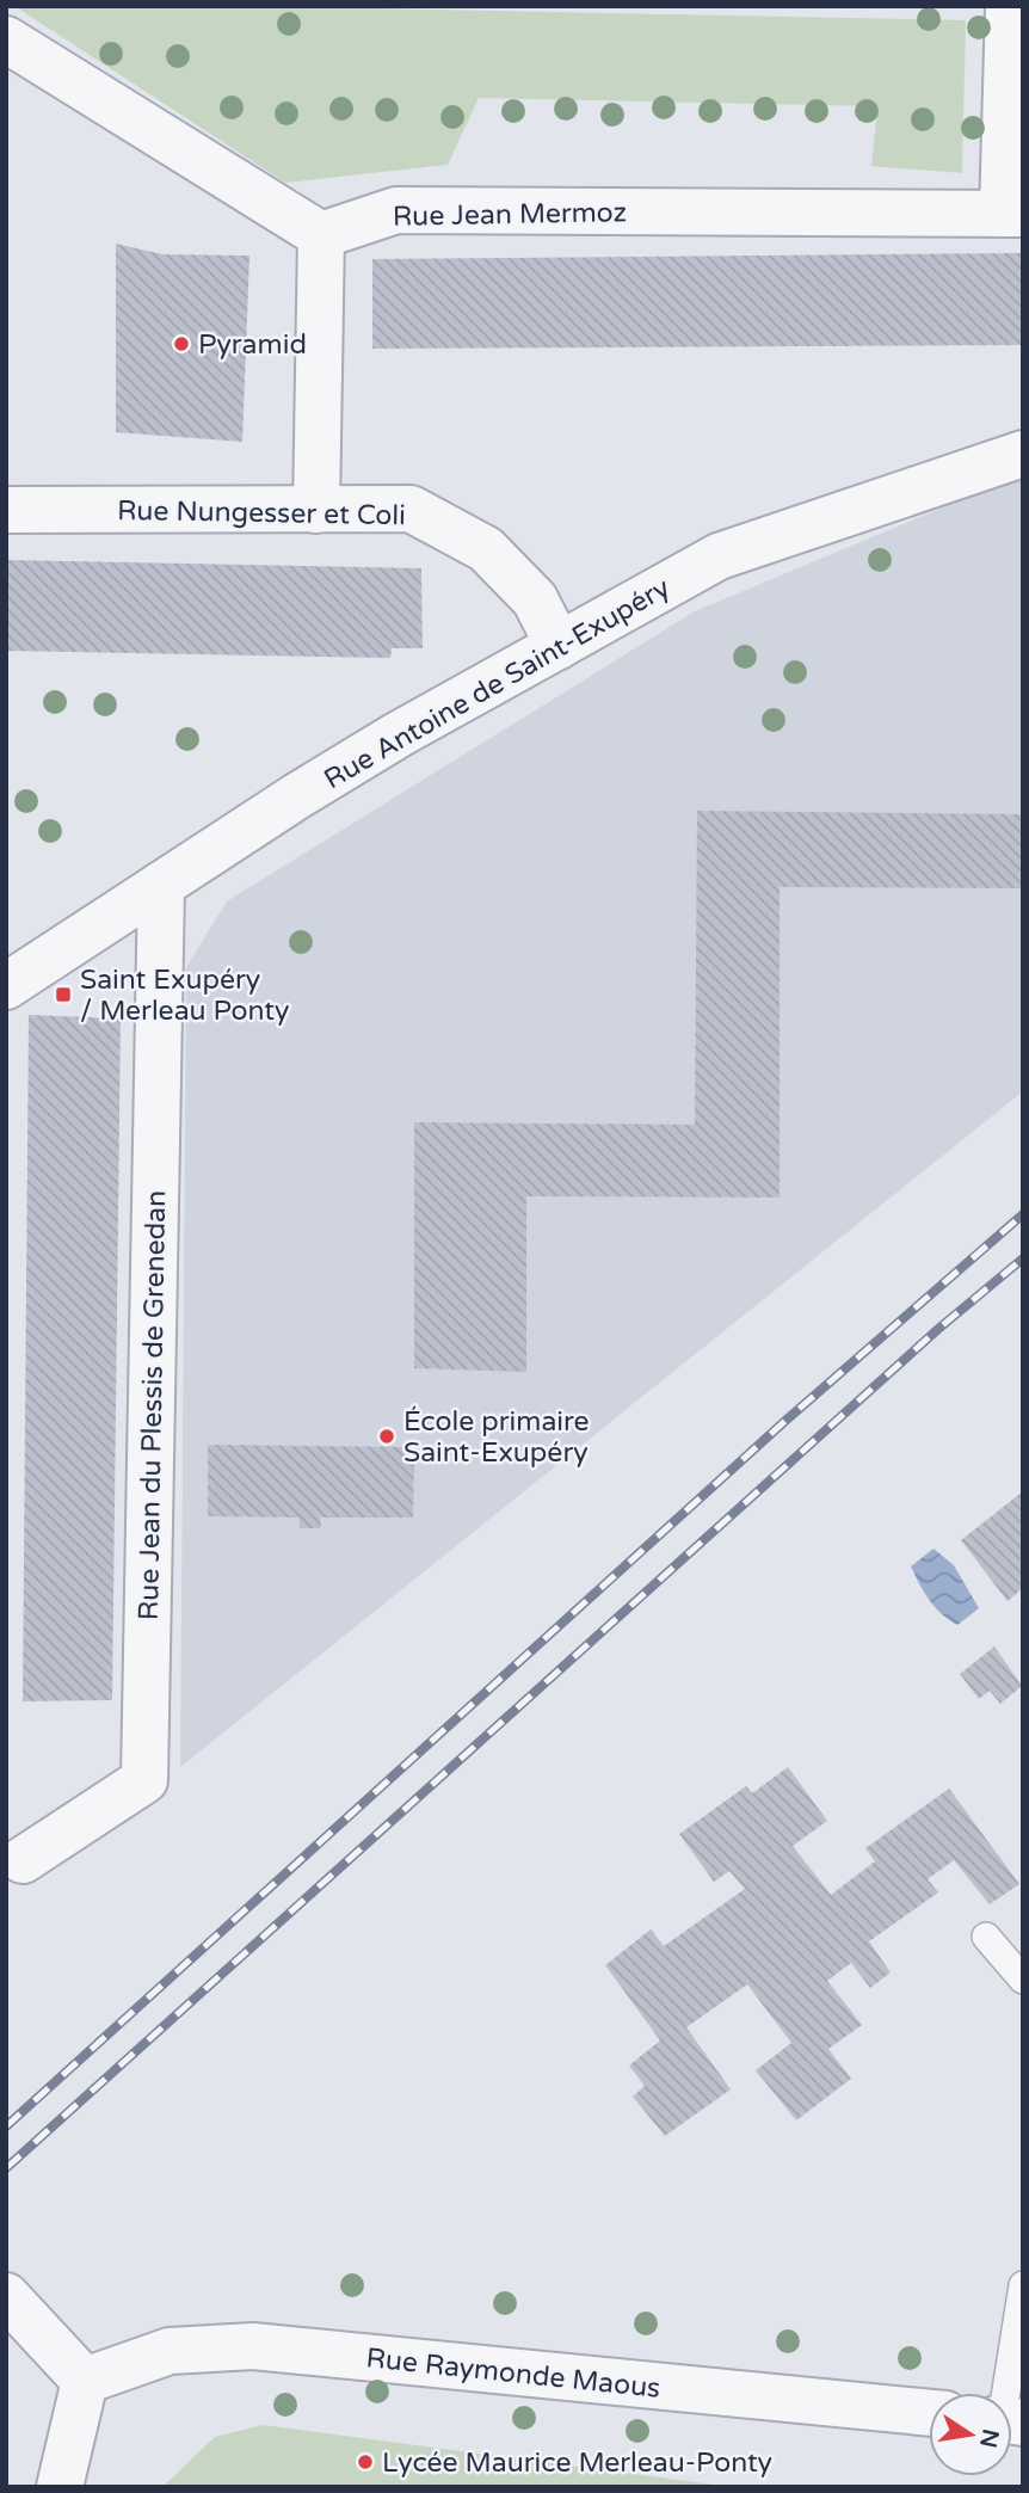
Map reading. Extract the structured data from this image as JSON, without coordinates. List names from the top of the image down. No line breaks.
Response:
{"streets":{"street":["Rue Jean Mermoz","Rue Nungesser et Coli","Rue Antoine de Saint-Exupéry","Rue Jean du Plessis de Grenedan","Rue Raymonde Maous"]},"crossings":[["Rue Nungesser et Coli","Rue Antoine de Saint-Exupéry"],["Rue Antoine de Saint-Exupéry","Rue Jean du Plessis de Grenedan"]],"places":{"other":["Pyramid","École primaire Saint-Exupéry","Lycée Maurice Merleau-Ponty"],"transit":["Saint Exupéry / Merleau Ponty"]},"north":"right"}
